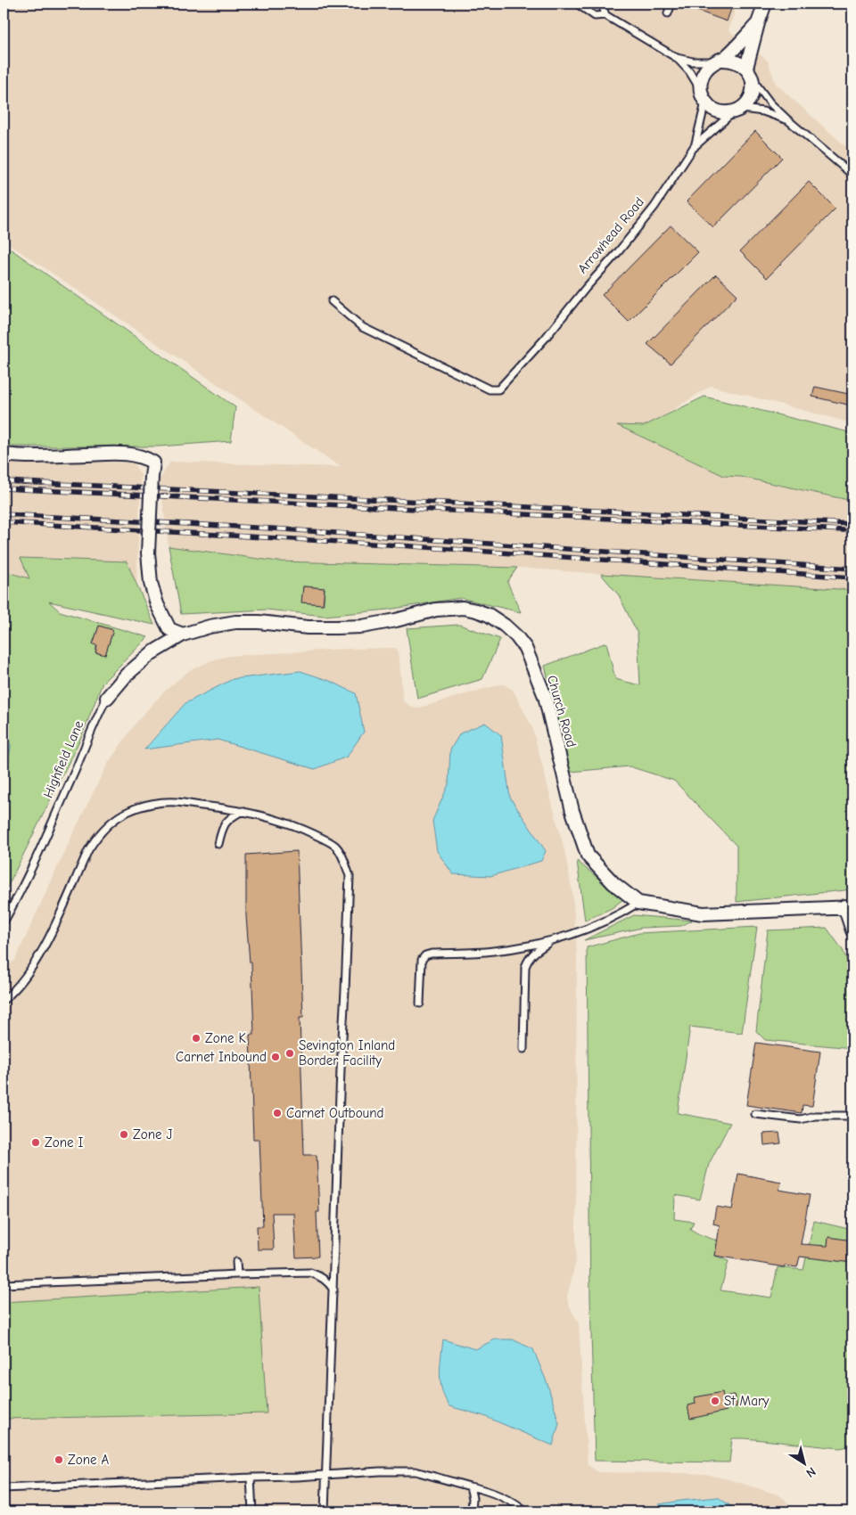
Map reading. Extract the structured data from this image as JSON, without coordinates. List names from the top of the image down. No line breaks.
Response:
{"streets":{"street":["Church Road","Highfield Lane"],"lane":["Arrowhead Road"]},"crossings":[["Church Road","Highfield Lane"]],"places":["Zone K","Sevington Inland Border Facility","Carnet Inbound","Carnet Outbound","Zone J","Zone I","St Mary","Zone A"],"north":"bottom right"}
